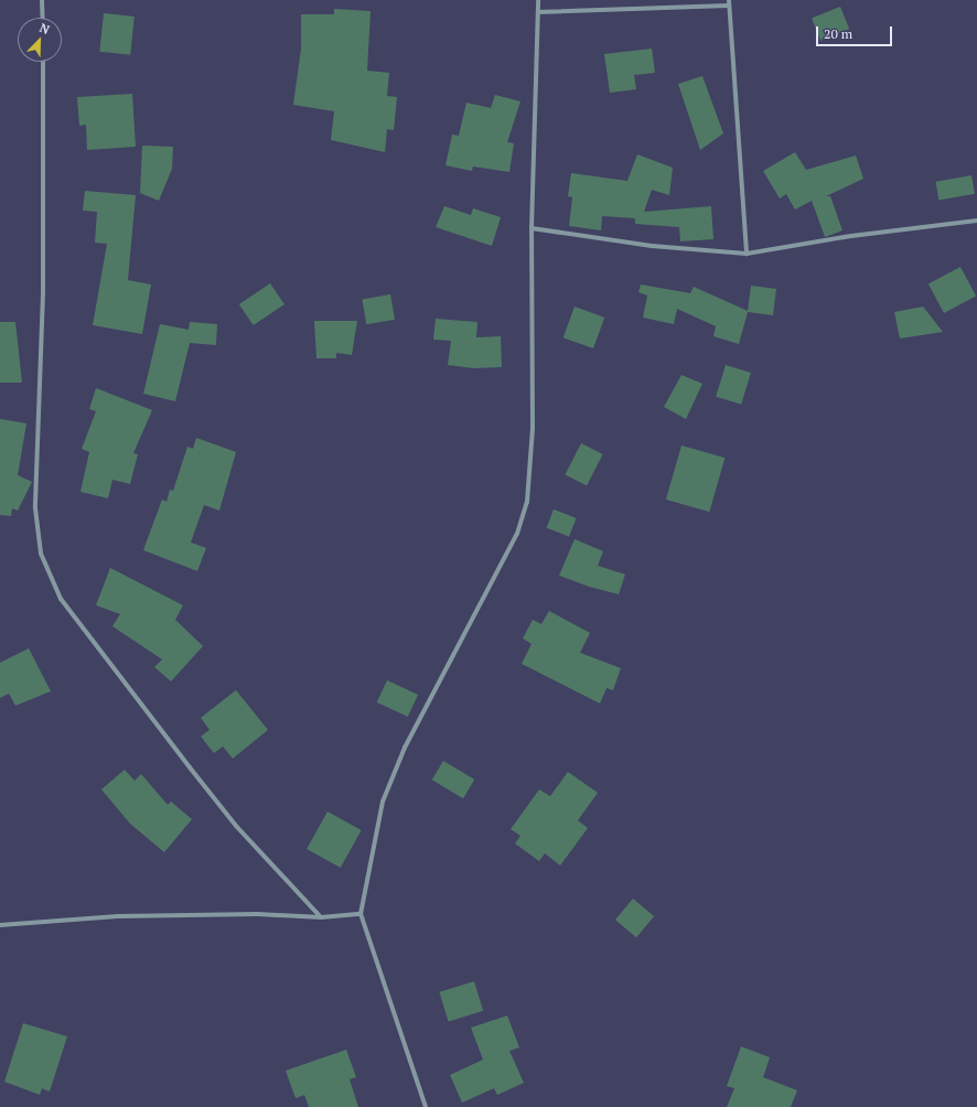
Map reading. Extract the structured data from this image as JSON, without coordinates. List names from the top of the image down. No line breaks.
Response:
{"scale_bar":"20 m","north":"top right"}
